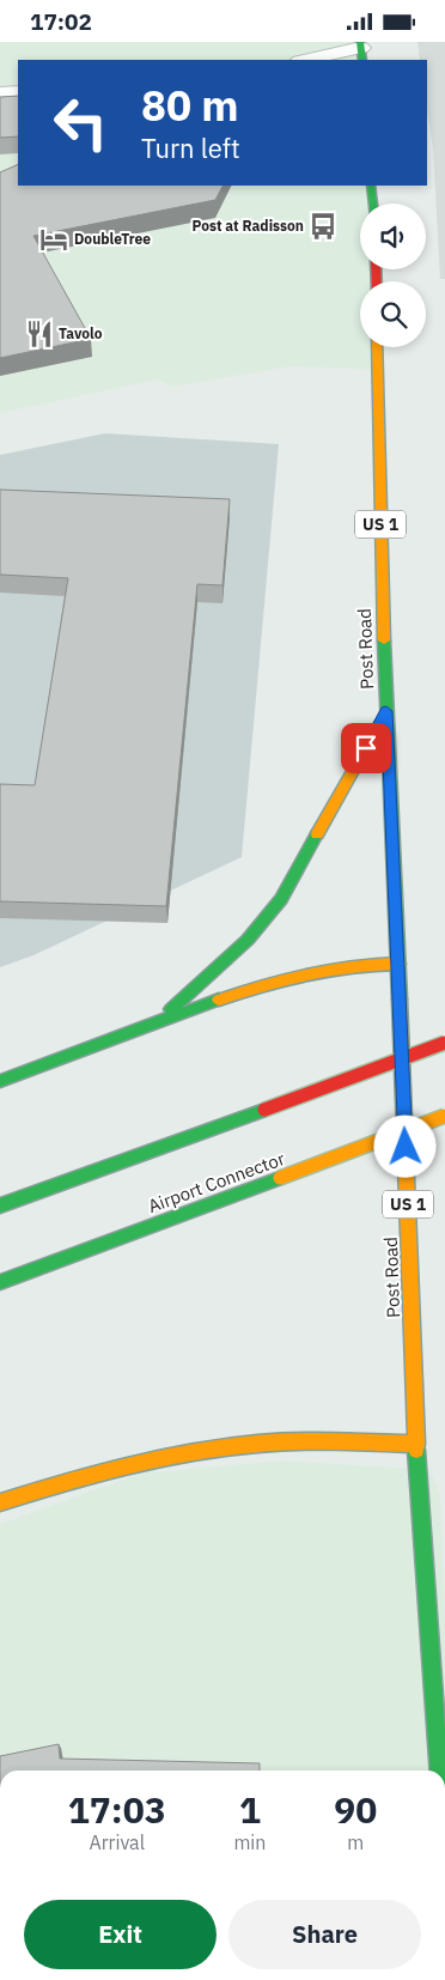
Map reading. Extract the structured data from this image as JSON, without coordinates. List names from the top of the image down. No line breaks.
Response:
{"streets":{"main road":["US 1","Post Road","Airport Connector"]},"places":{"bus stop":["Post at Radisson"],"hotel":["DoubleTree"],"restaurant":["Tavolo"]},"page":{"status":"17:02","turn":["80 m","Turn left"],"eta":["17:03","Arrival","1","min","90","m"],"buttons":["Exit","Share"]}}
